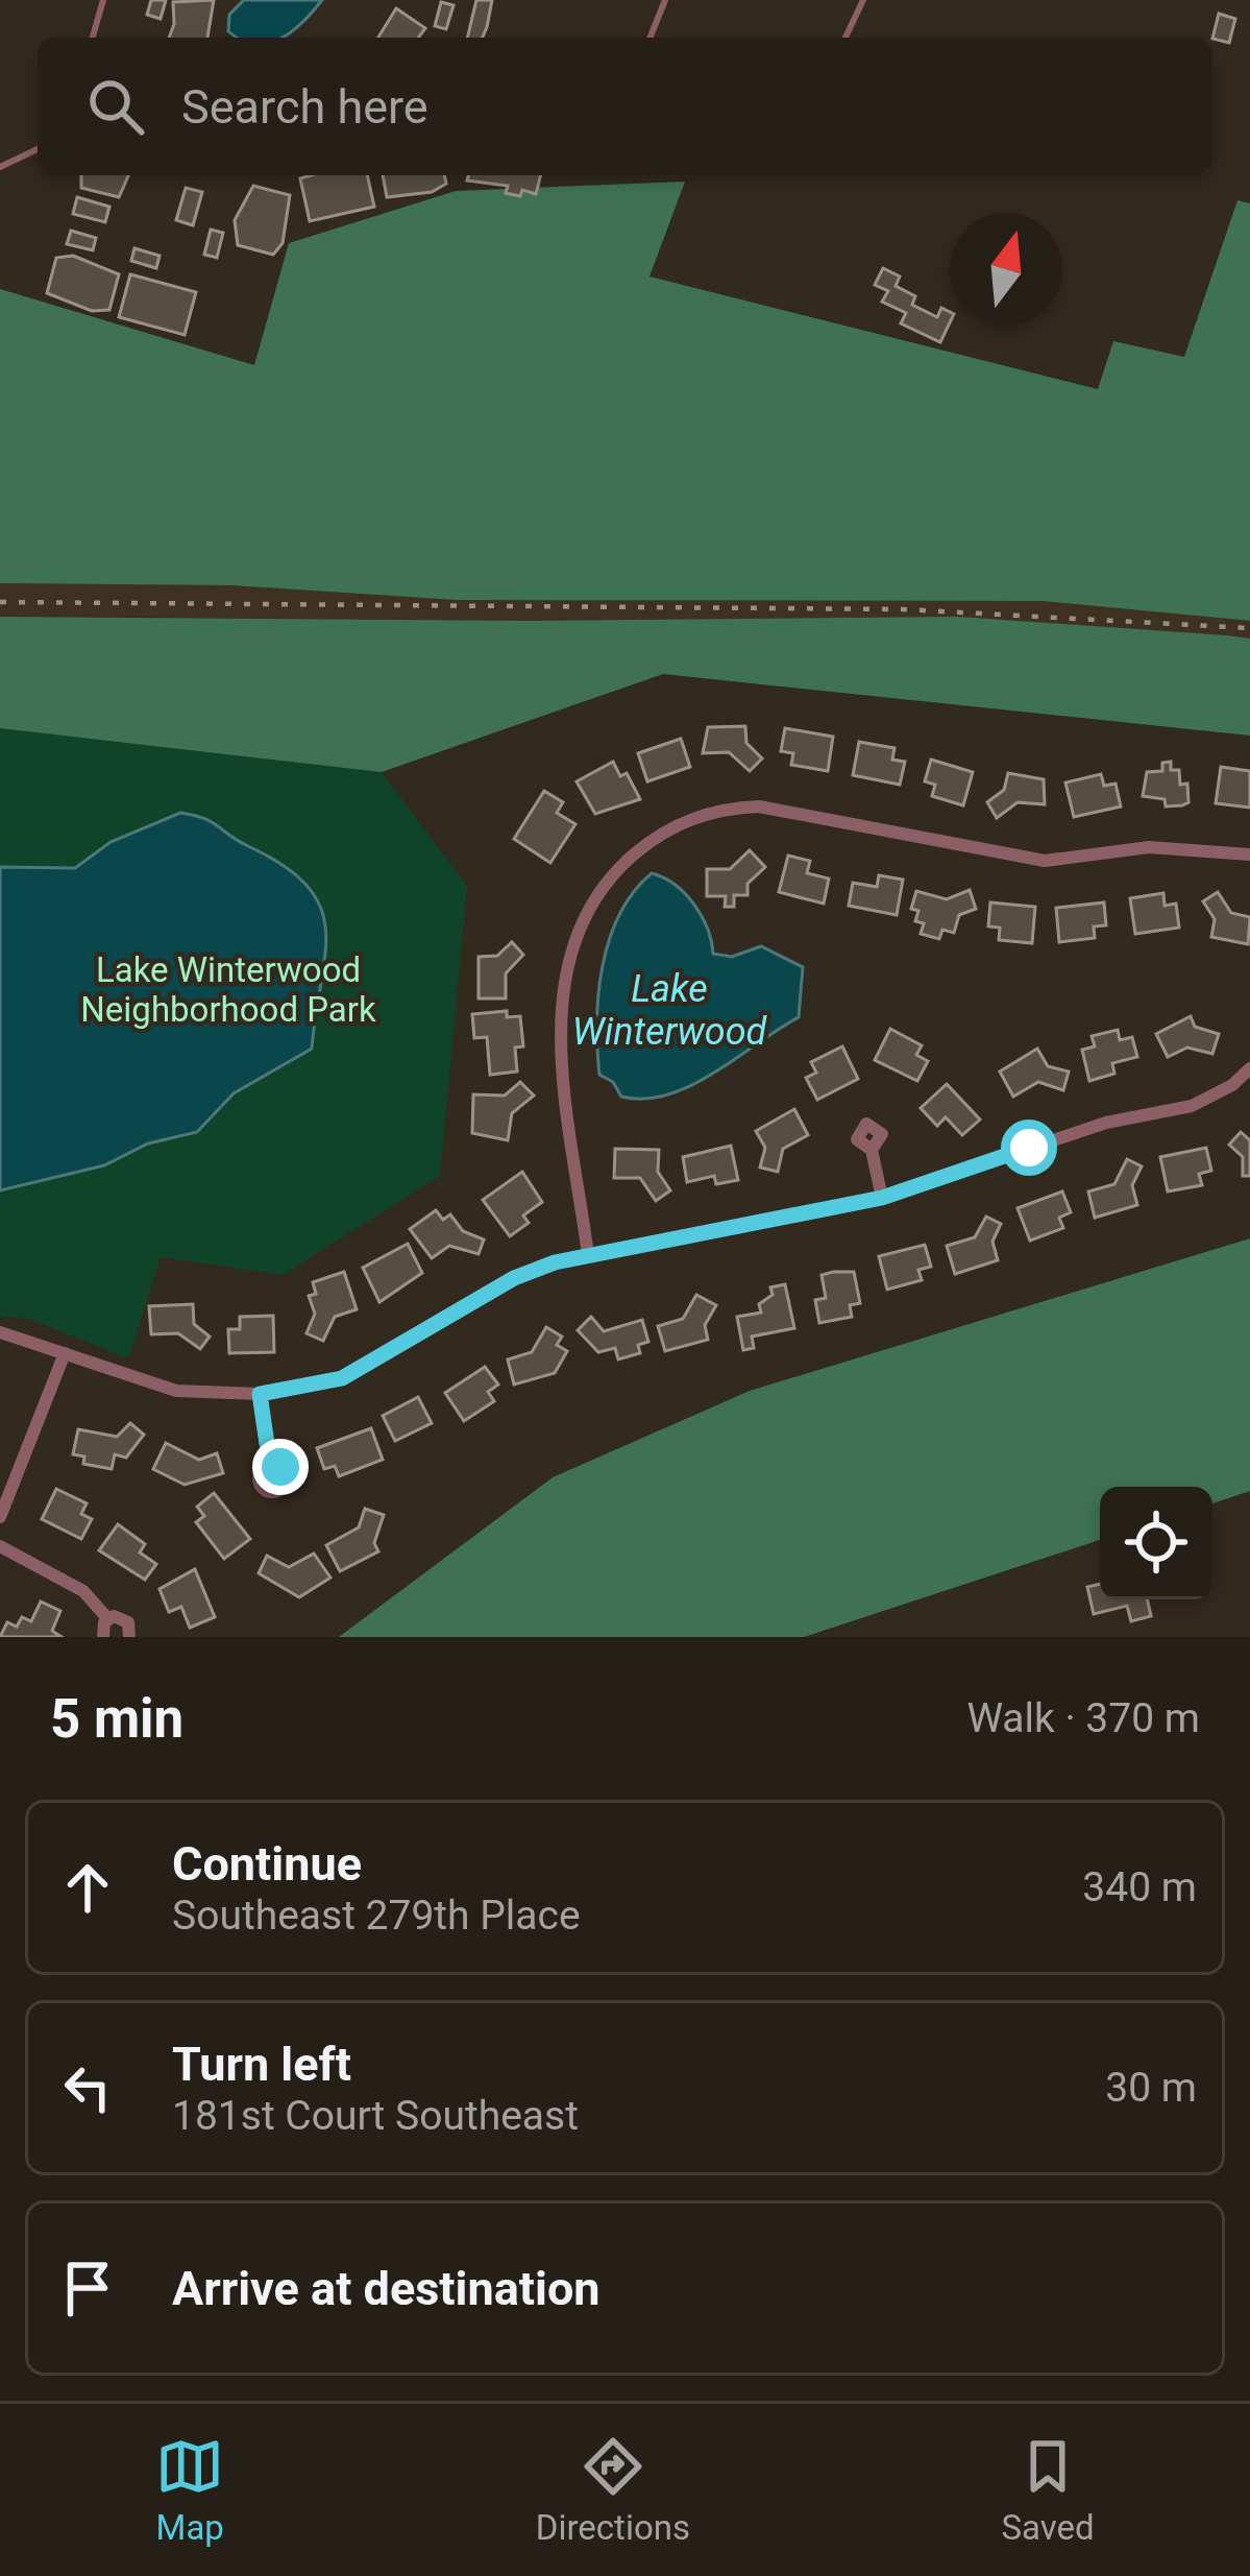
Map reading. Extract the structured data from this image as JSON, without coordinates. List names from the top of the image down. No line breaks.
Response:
{"water":["Lake Winterwood"],"parks":["Lake Winterwood Neighborhood Park"],"north":"top","page":{"search":"Search here","heading":["5 min","Walk · 370 m"],"list":[["Continue","Southeast 279th Place","340 m"],["Turn left","181st Court Southeast","30 m"],"Arrive at destination"],"nav":["Map","Directions","Saved"]}}
